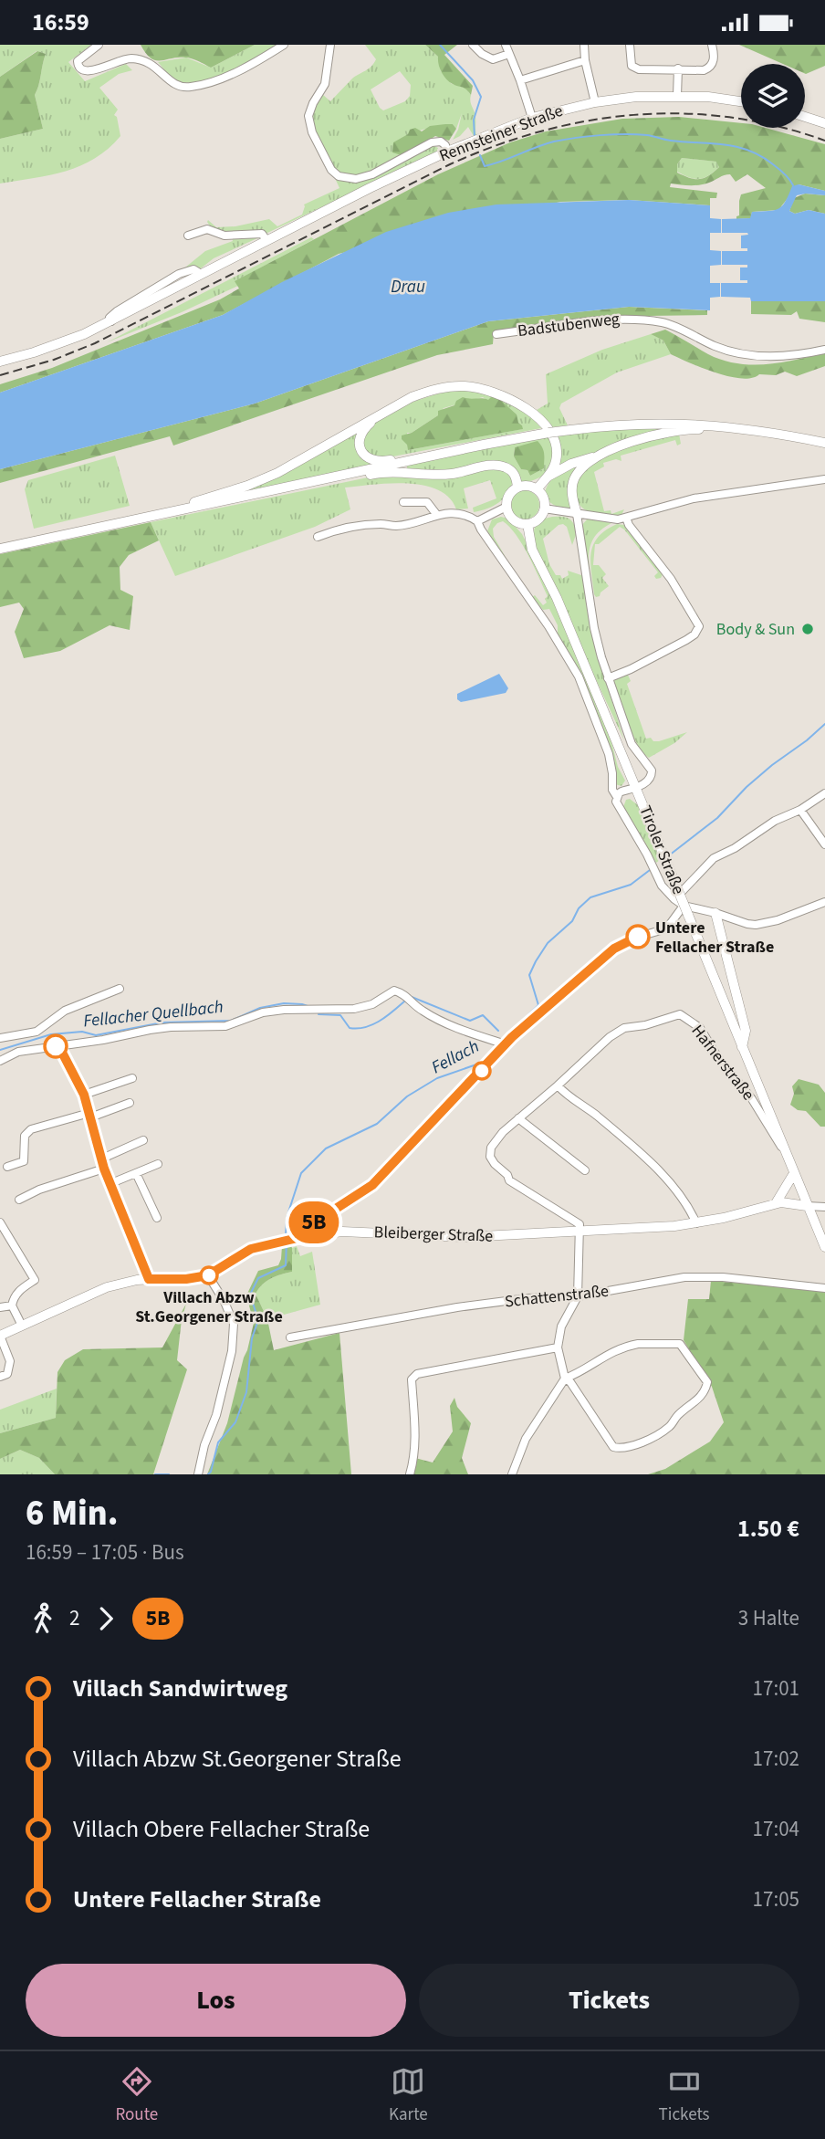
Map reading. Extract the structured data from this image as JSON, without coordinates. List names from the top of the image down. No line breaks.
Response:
{"streets":{"main road":["Rennsteiner Straße","Tiroler Straße","Bleiberger Straße"],"street":["Badstubenweg","Hafnerstraße","Schattenstraße"]},"crossings":[["Tiroler Straße","Hafnerstraße"],["Tiroler Straße","Bleiberger Straße"],["Hafnerstraße","Bleiberger Straße"]],"water":["Drau","Fellacher Quellbach","Fellach"],"places":["Body & Sun","Untere Fellacher Straße","Villach Abzw St.Georgener Straße"],"lines":["bus line 5B"],"page":{"status":"16:59","on_map":"5B","heading":["6 Min.","16:59 – 17:05 · Bus","1.50 €"],"legs":["2","5B","3 Halte"],"list":[{"name":"Villach Sandwirtweg","value":"17:01"},{"name":"Villach Abzw St.Georgener Straße","value":"17:02"},{"name":"Villach Obere Fellacher Straße","value":"17:04"},{"name":"Untere Fellacher Straße","value":"17:05"}],"buttons":["Los","Tickets"],"tabs":["Route","Karte","Tickets"]}}
